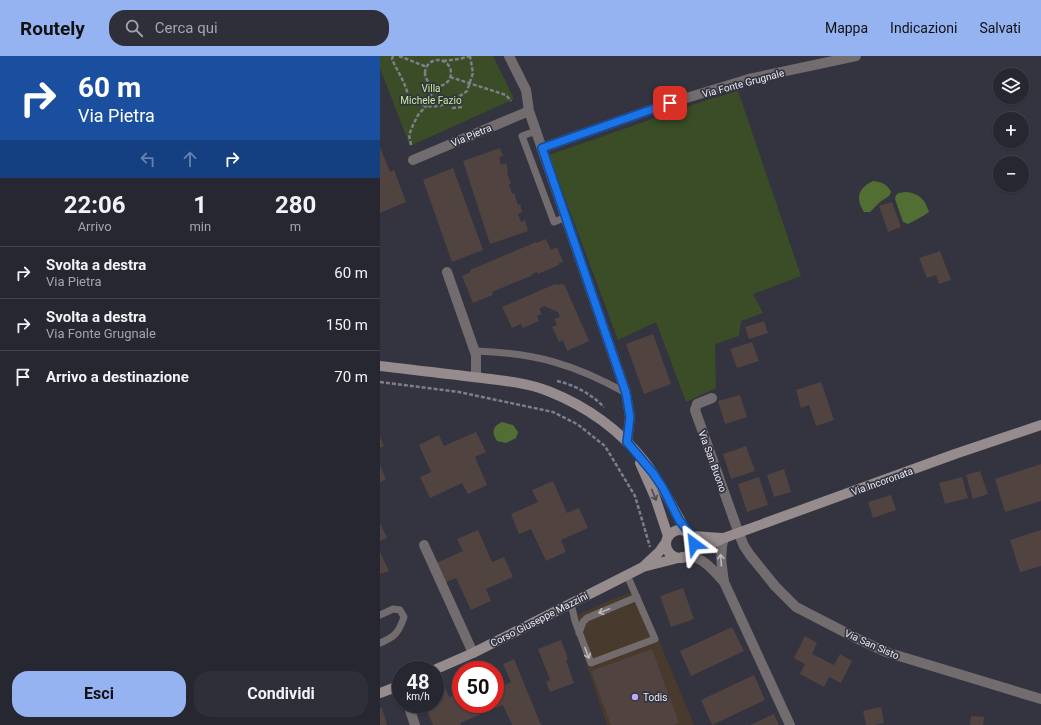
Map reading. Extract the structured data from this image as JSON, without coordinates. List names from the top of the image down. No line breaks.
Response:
{"streets":{"main road":["Via Incoronata","Corso Giuseppe Mazzini"],"street":["Via Fonte Grugnale","Via Pietra","Via San Buono","Via San Sisto"]},"crossings":[["Via San Buono","Via Incoronata"],["Via San Buono","Via San Sisto"],["Via Incoronata","Corso Giuseppe Mazzini"],["Via Incoronata","Via San Sisto"]],"parks":["Villa Michele Fazio"],"places":["Todis"],"page":{"header":"Routely","search":"Cerca qui","nav":["Mappa","Indicazioni","Salvati"],"turn":["60 m","Via Pietra"],"map_buttons":["+","−"],"eta":["22:06","Arrivo","1","min","280","m"],"list":[{"name":"Svolta a destra","note":"Via Pietra","value":"60 m"},{"name":"Svolta a destra","note":"Via Fonte Grugnale","value":"150 m"},{"name":"Arrivo a destinazione","value":"70 m"}],"speed":"48 km/h","limit":"50","buttons":["Esci","Condividi"]}}
